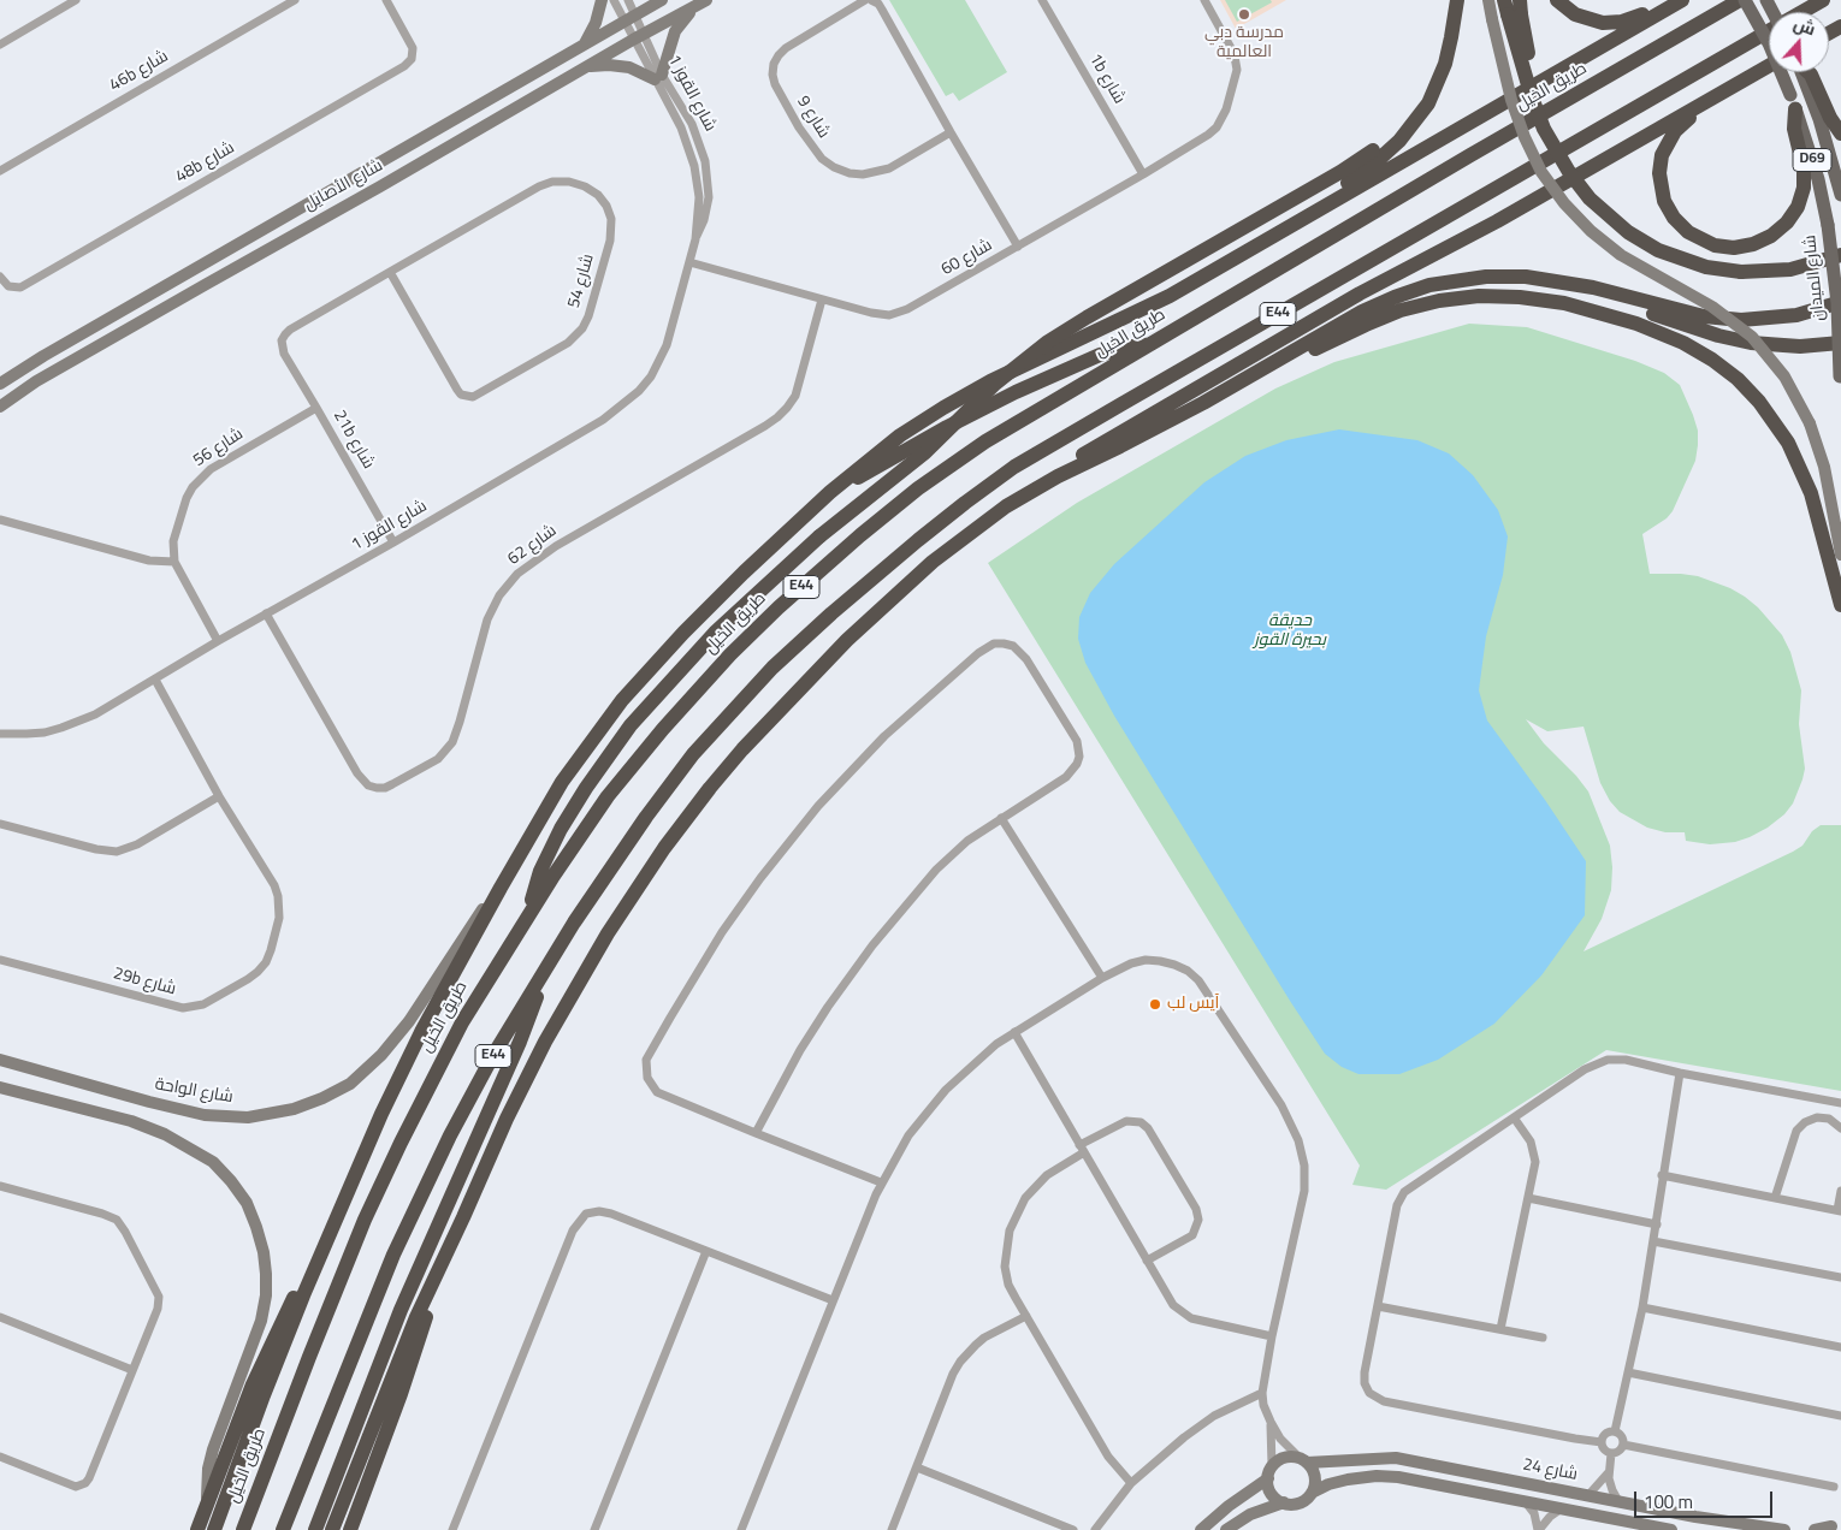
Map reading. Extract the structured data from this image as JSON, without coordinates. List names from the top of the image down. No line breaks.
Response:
{"streets":{"highway":["طريق الخيل","E44"],"main road":["D69","شارع الأصايل","شارع الميدان","شارع الواحة","شارع 24"],"street":["46b شارع","1b شارع","شارع القوز 1","شارع 9","48b شارع","شارع 60","شارع 54","21b شارع","شارع 56","شارع 62","29b شارع"]},"crossings":[["1b شارع","شارع 60"],["شارع القوز 1","شارع الأصايل"],["شارع القوز 1","شارع 60"],["شارع القوز 1","21b شارع"],["شارع القوز 1","شارع 56"],["شارع القوز 1","شارع 62"],["شارع القوز 1","29b شارع"],["شارع 60","شارع 62"],["شارع 54","21b شارع"],["21b شارع","شارع 56"]],"parks":["حديقة بحيرة القوز"],"places":["مدرسة دبي العالمية","آيس لب"],"scale_bar":"100 m","north":"top"}
